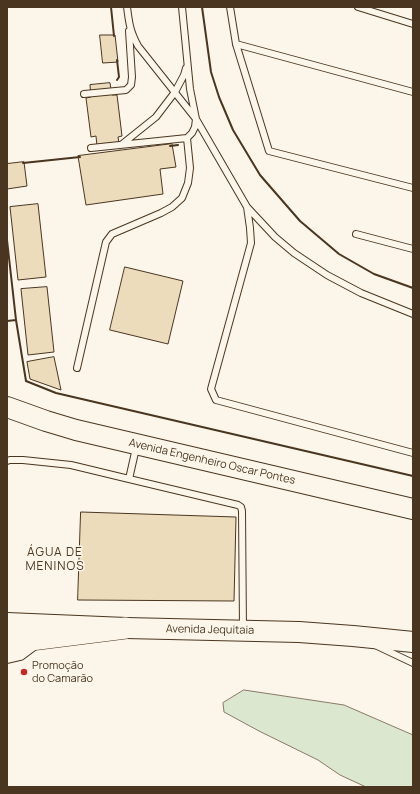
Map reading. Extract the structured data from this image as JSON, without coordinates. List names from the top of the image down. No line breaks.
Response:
{"streets":{"main road":["Avenida Engenheiro Oscar Pontes","Avenida Jequitaia"]},"districts":["ÁGUA DE MENINOS"],"places":["Promoção do Camarão"]}
